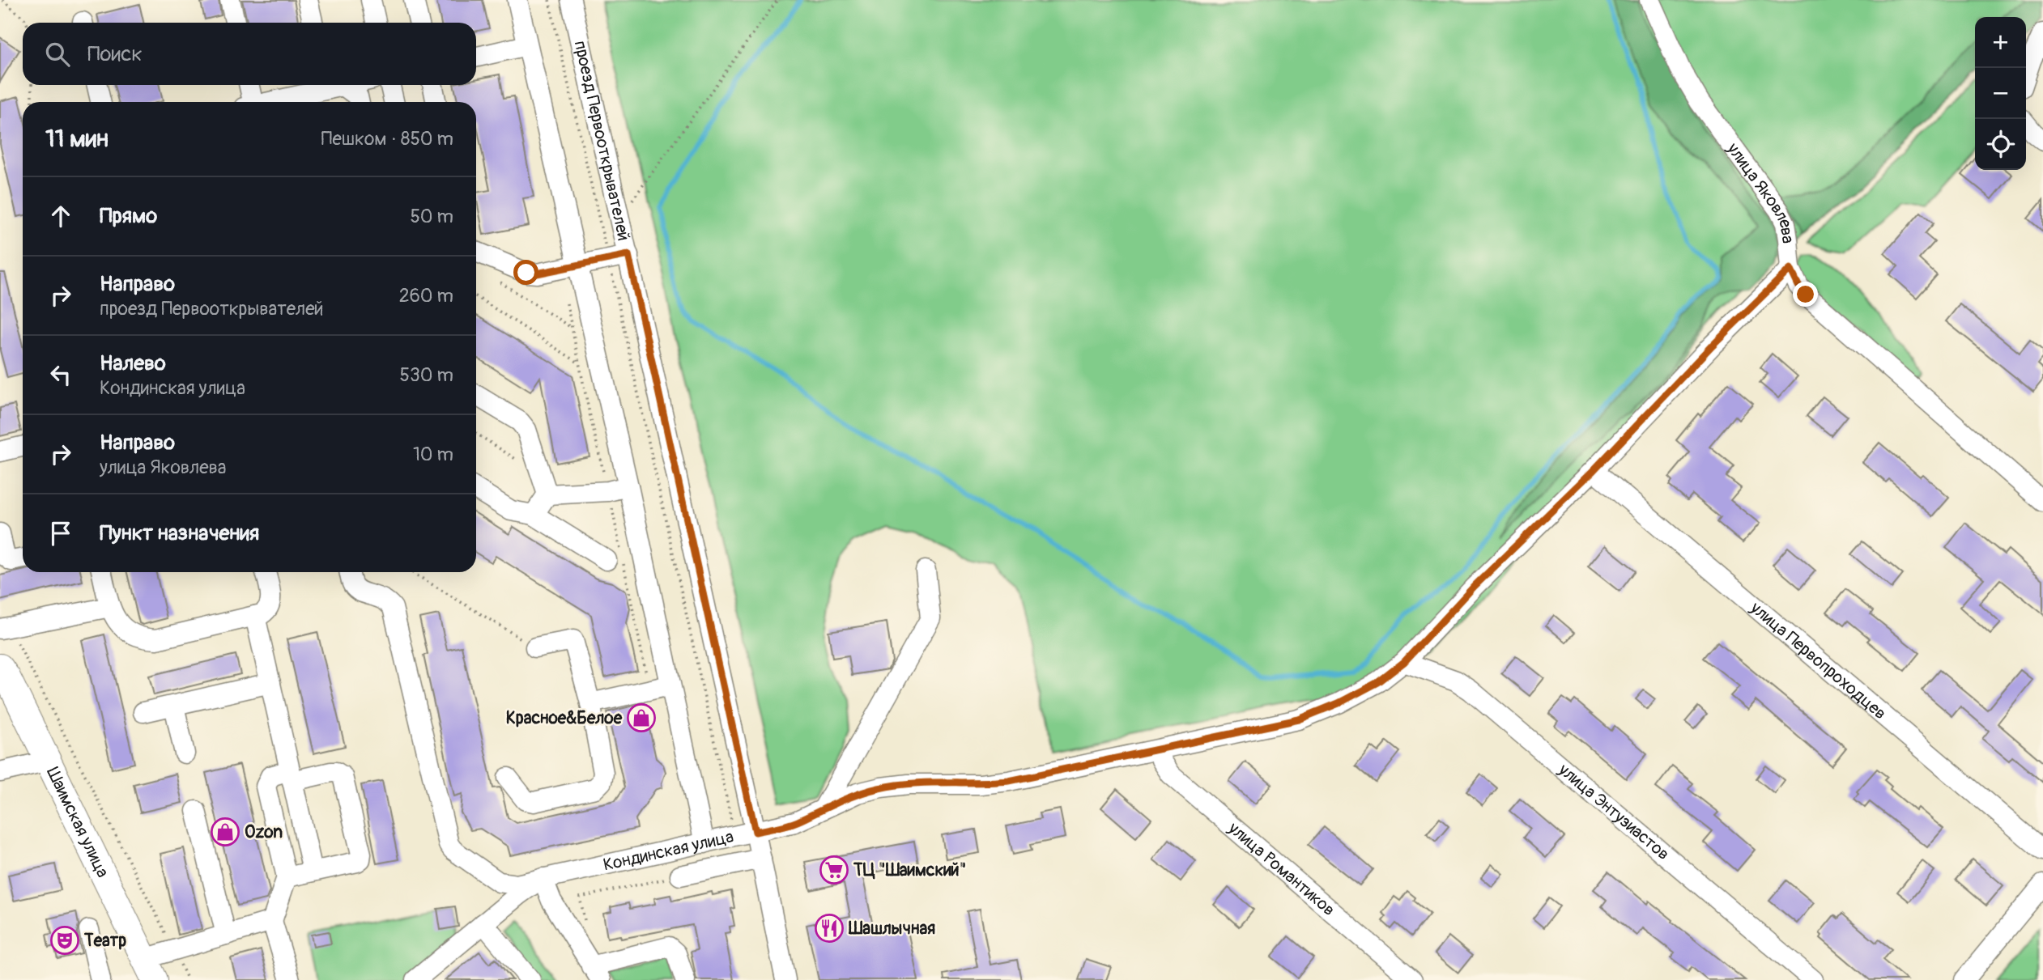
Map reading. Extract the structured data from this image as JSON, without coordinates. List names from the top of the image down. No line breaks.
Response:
{"streets":{"main road":["Шаимская улица"],"street":["проезд Первооткрывателей","улица Яковлева","улица Первопроходцев","улица Энтузиастов","Кондинская улица","улица Романтиков"]},"crossings":[["проезд Первооткрывателей","Кондинская улица"],["улица Яковлева","Кондинская улица"],["улица Первопроходцев","Кондинская улица"],["улица Энтузиастов","Кондинская улица"],["Кондинская улица","улица Романтиков"]],"places":{"shop":["Красное&Белое","Ozon"],"supermarket":["ТЦ \"Шаимский\""],"restaurant":["Шашлычная"],"theatre":["Театр"]},"page":{"map_buttons":["+","−"],"search":"Поиск","heading":["11 мин","Пешком · 850 m"],"list":[["Прямо","50 m"],["Направо","проезд Первооткрывателей","260 m"],["Налево","Кондинская улица","530 m"],["Направо","улица Яковлева","10 m"],"Пункт назначения"]}}
